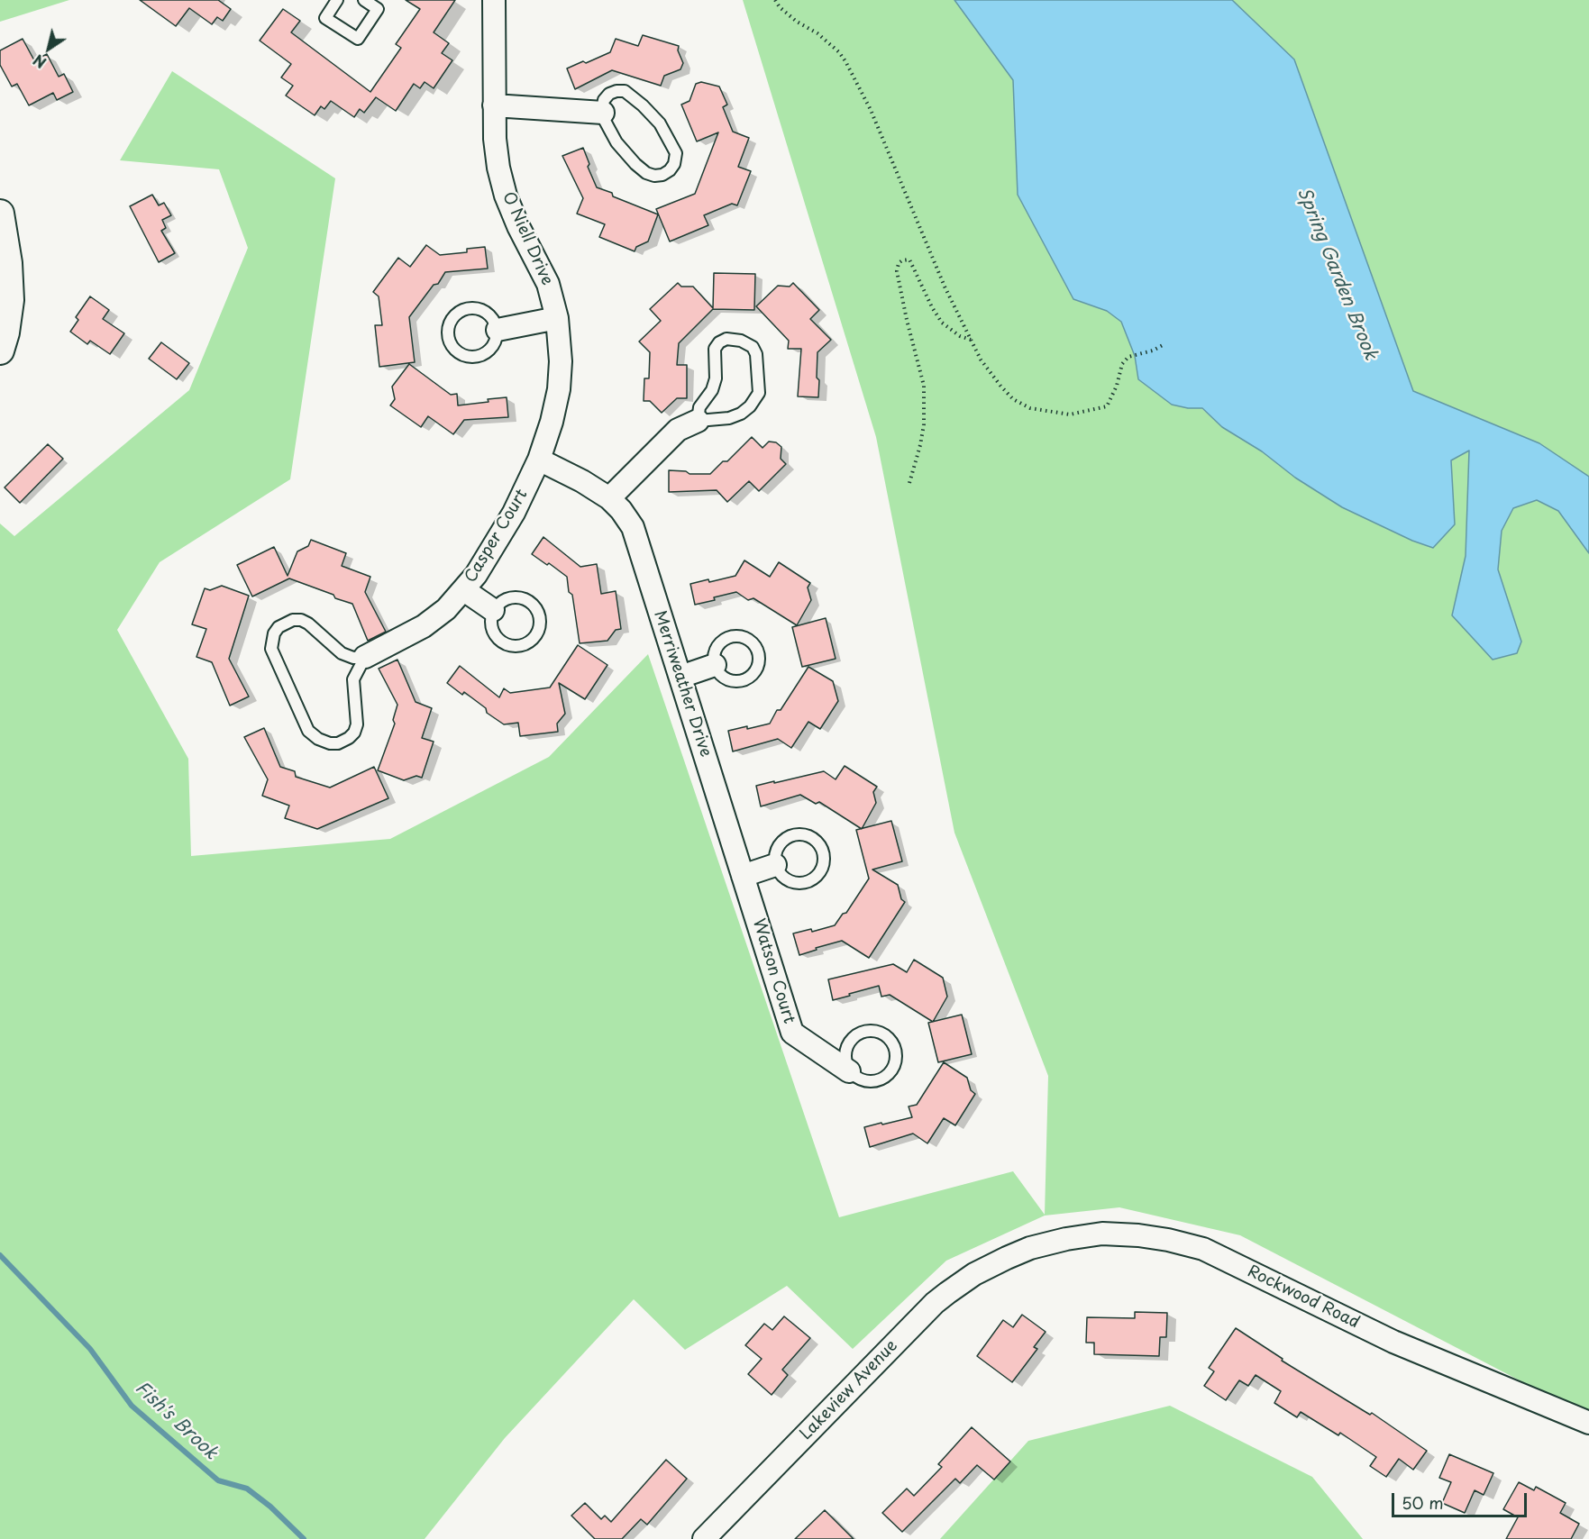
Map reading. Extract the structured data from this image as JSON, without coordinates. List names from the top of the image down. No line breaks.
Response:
{"streets":{"street":["O Niell Drive","Casper Court","Merriweather Drive","Watson Court","Rockwood Road","Lakeview Avenue"]},"crossings":[["O Niell Drive","Casper Court"],["Merriweather Drive","Watson Court"],["Rockwood Road","Lakeview Avenue"]],"water":["Spring Garden Brook","Fish's Brook"],"scale_bar":"50 m","north":"bottom left"}
